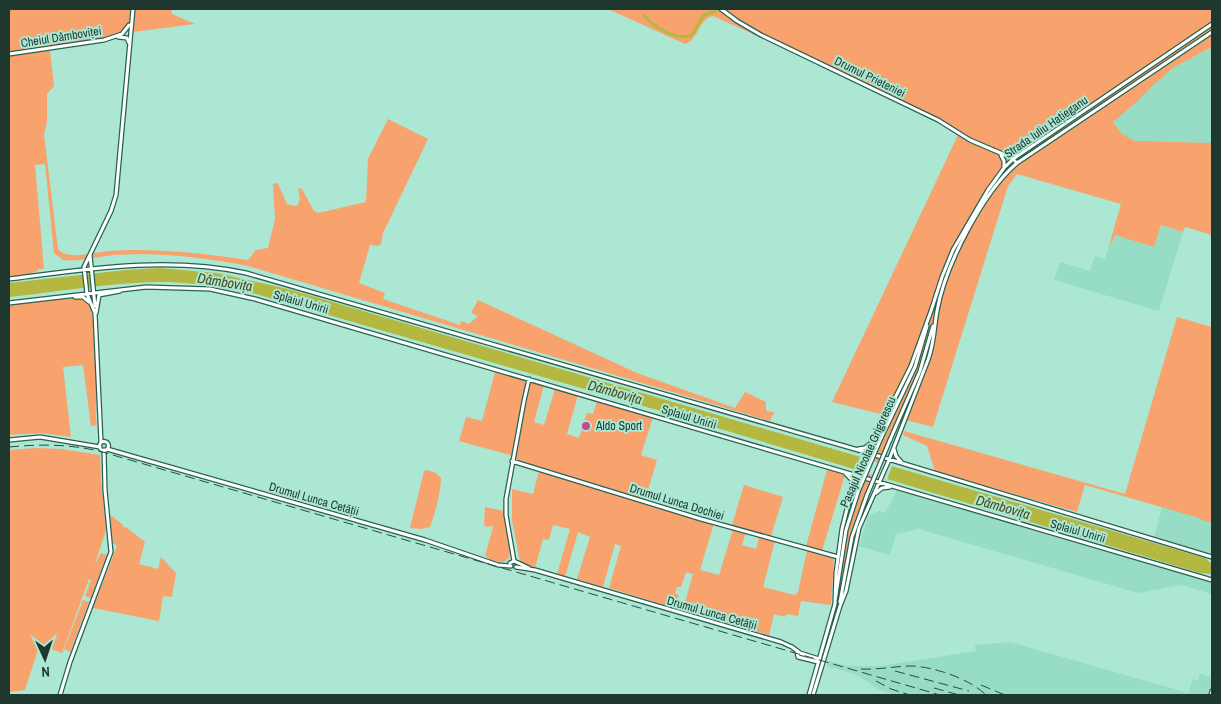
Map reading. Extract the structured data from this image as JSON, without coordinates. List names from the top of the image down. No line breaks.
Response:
{"streets":{"main road":["Cheiul Dâmboviței","Drumul Prieteniei","Strada Iuliu Hațieganu","Splaiul Unirii","Pasajul Nicolae Grigorescu","Drumul Lunca Cetății","Drumul Lunca Dochiei"]},"crossings":[["Drumul Prieteniei","Strada Iuliu Hațieganu"],["Strada Iuliu Hațieganu","Splaiul Unirii"],["Strada Iuliu Hațieganu","Pasajul Nicolae Grigorescu"],["Strada Iuliu Hațieganu","Drumul Lunca Dochiei"]],"water":["Dâmbovița"],"places":["Aldo Sport"],"north":"bottom"}
